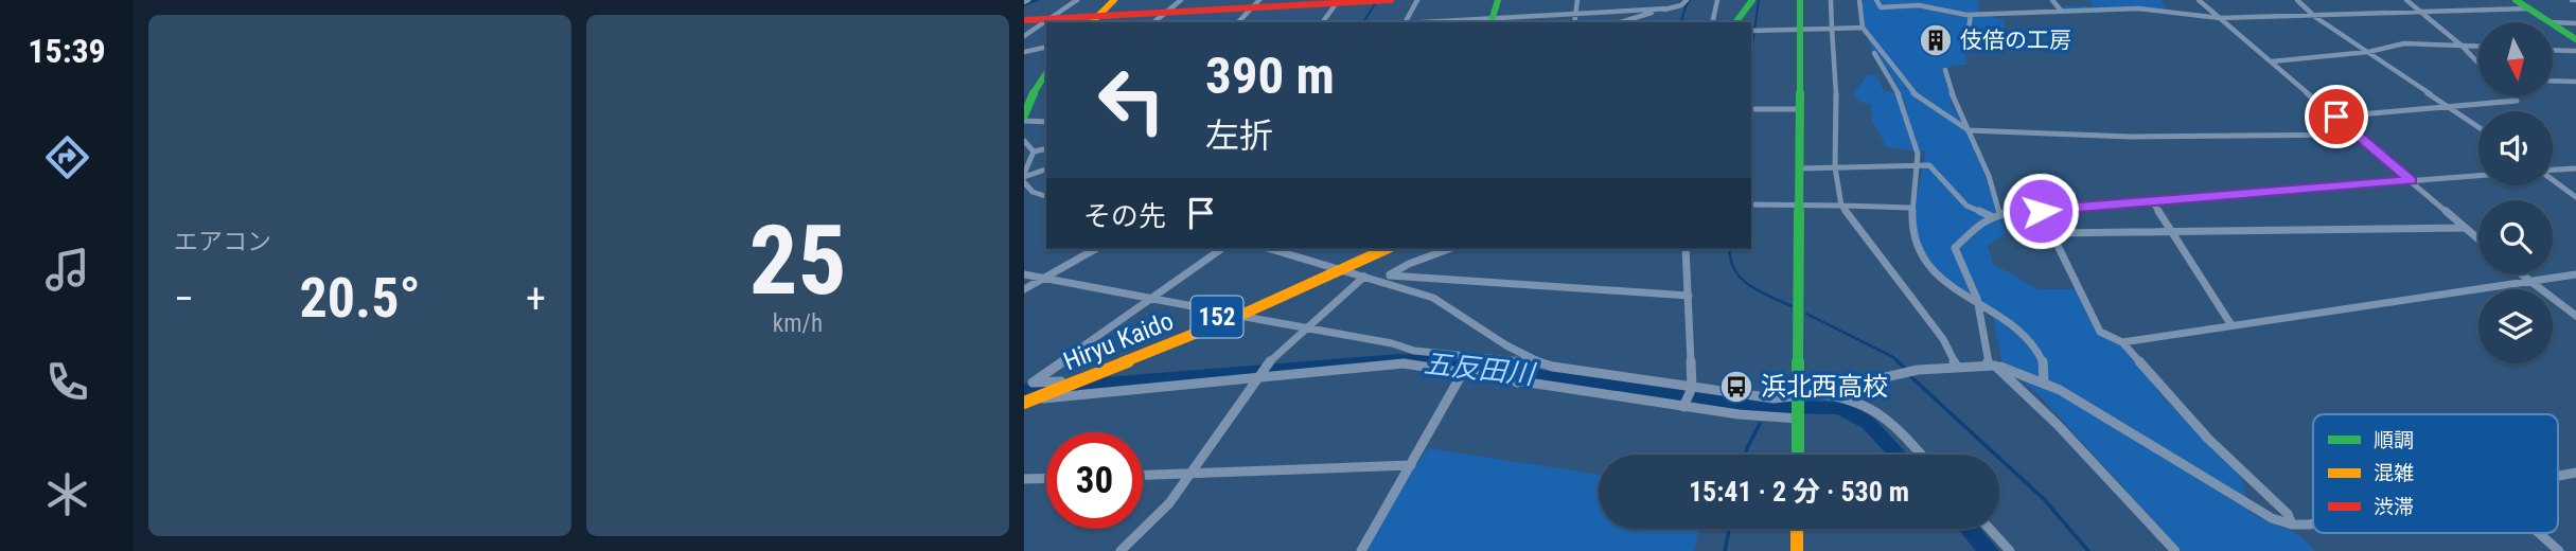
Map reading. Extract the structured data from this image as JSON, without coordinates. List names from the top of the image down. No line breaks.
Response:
{"streets":{"main road":["152","Hiryu Kaido"]},"water":["五反田川"],"places":{"building":["伎倍の工房"],"bus stop":["浜北西高校"]},"legend":["順調","混雑","渋滞"],"north":"bottom","page":{"tabs":"15:39","tile":["エアコン",["25","km/h"]],"turn":["390 m","左折"],"then":"その先","heat":["−","20.5°","+"],"limit":"30","trip":"15:41 · 2 分 · 530 m"}}
